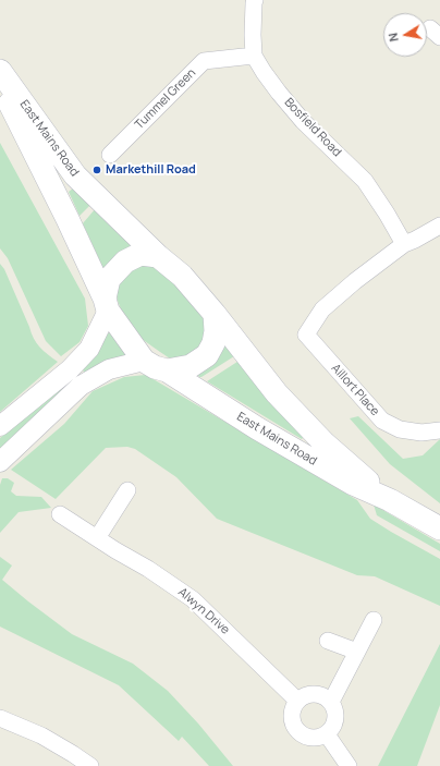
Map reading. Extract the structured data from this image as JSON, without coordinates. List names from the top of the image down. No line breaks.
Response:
{"streets":{"main road":["East Mains Road"],"street":["Tummel Green","Bosfield Road","Aillort Place","Alwyn Drive"]},"crossings":[["Tummel Green","Bosfield Road"],["Bosfield Road","Aillort Place"]],"places":["Markethill Road"],"north":"left"}
